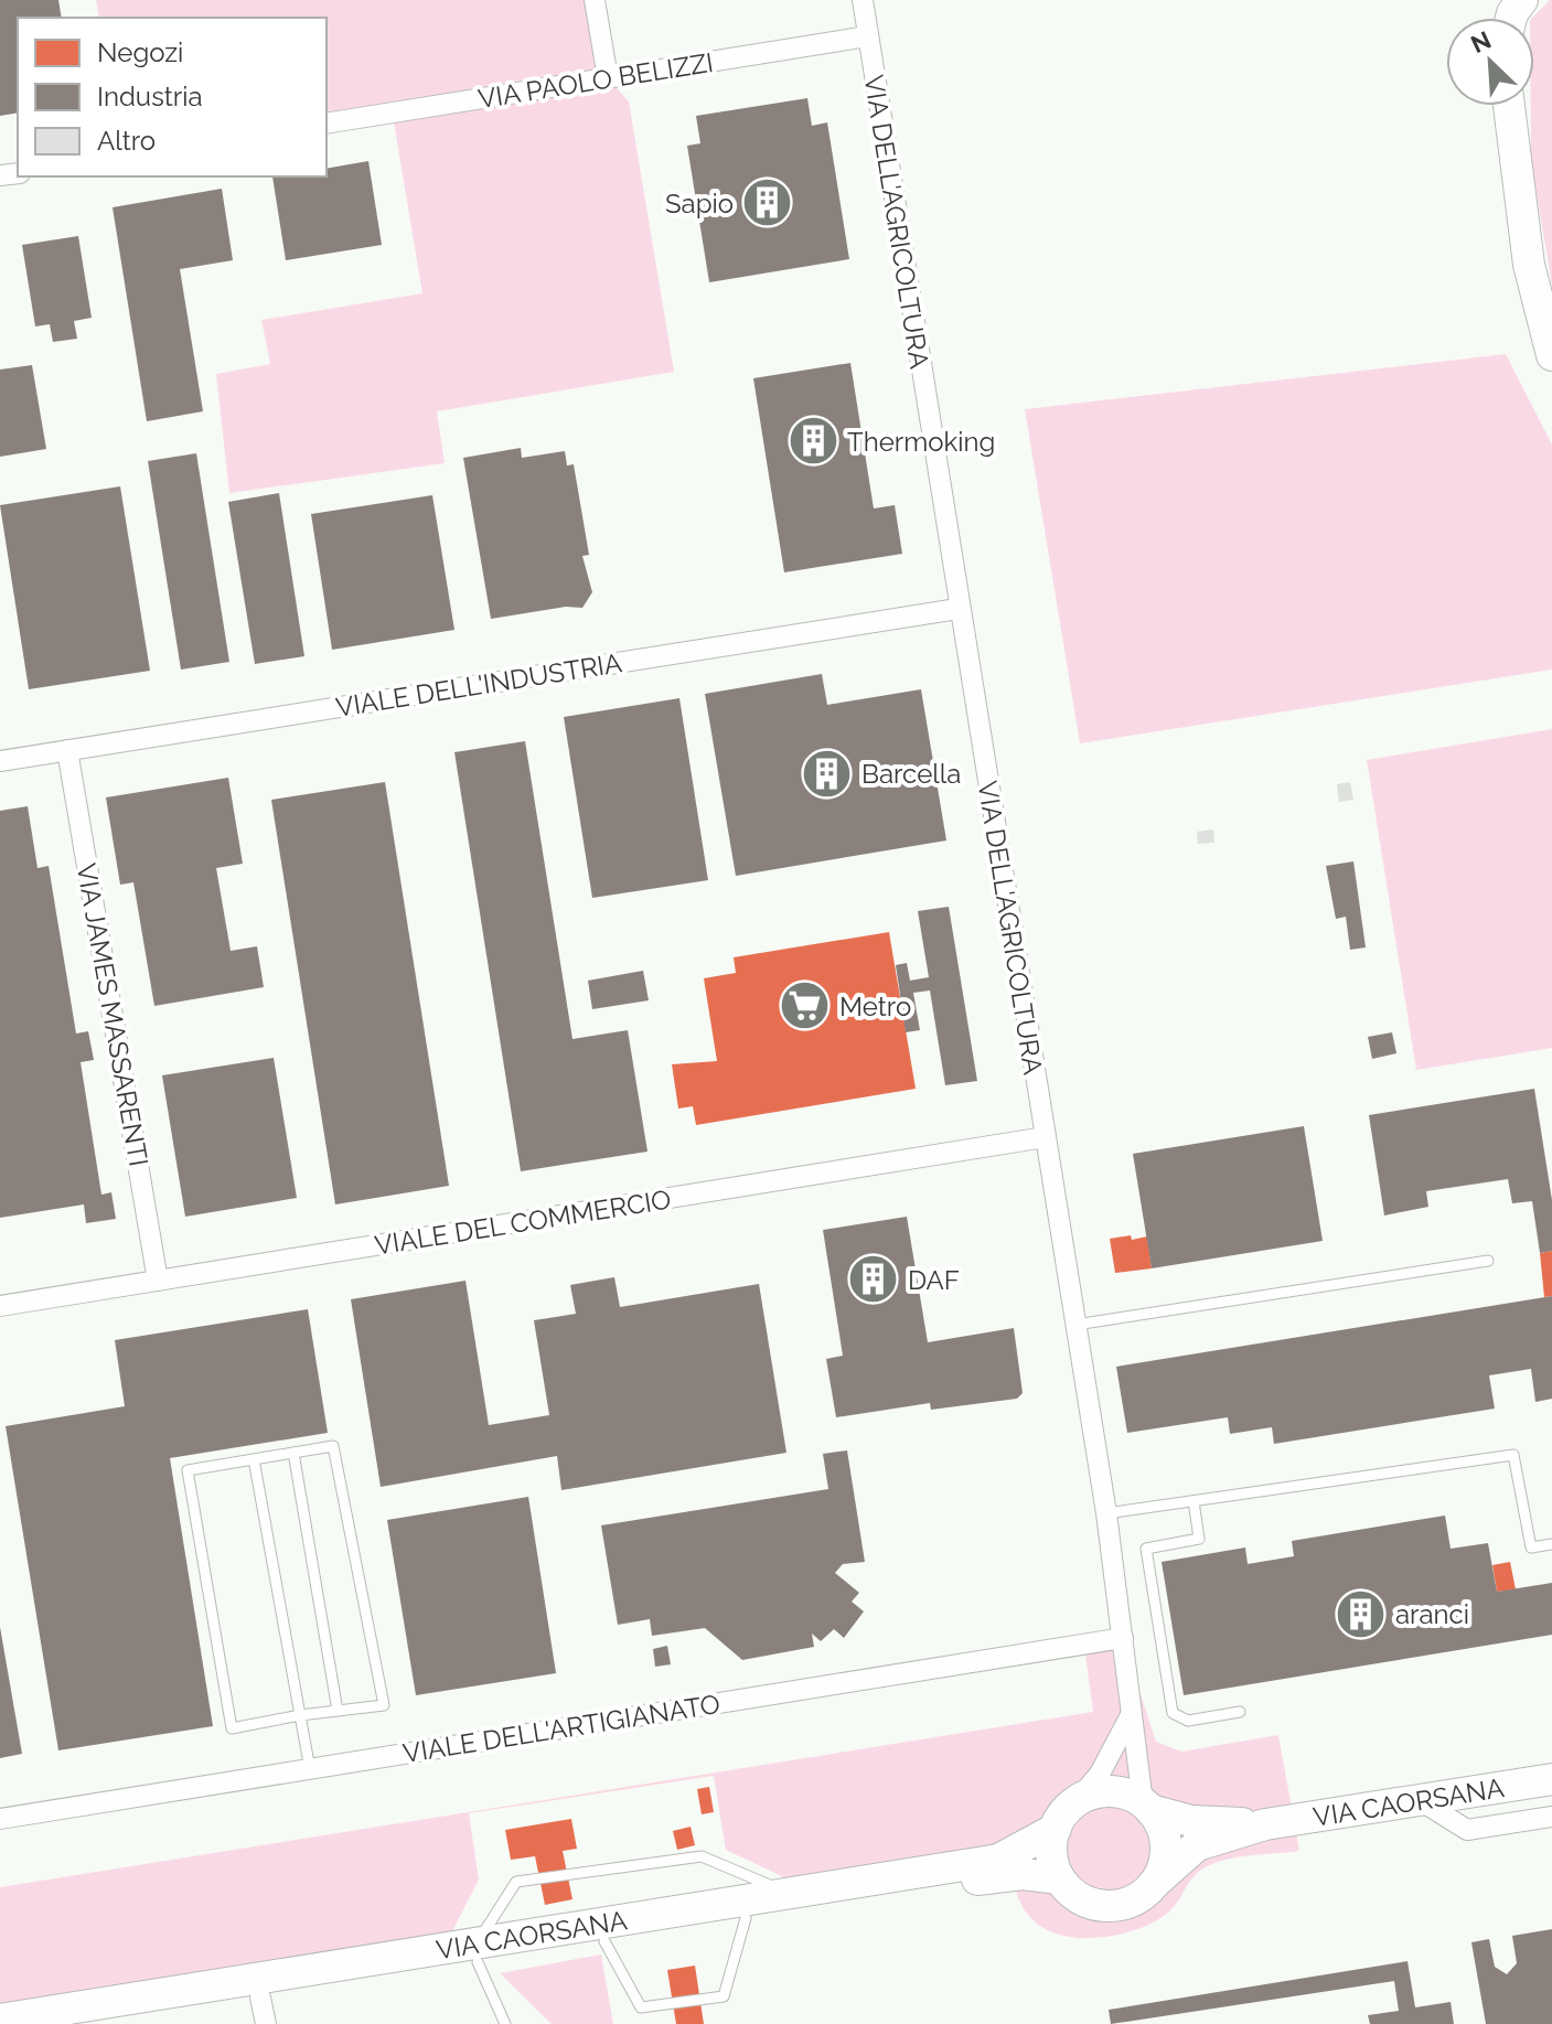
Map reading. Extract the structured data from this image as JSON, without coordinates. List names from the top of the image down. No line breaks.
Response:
{"streets":{"main road":["VIA CAORSANA"],"street":["VIA PAOLO BELIZZI","VIA DELL'AGRICOLTURA","VIALE DELL'INDUSTRIA","VIA JAMES MASSARENTI","VIALE DEL COMMERCIO","VIALE DELL'ARTIGIANATO"]},"crossings":[["VIA PAOLO BELIZZI","VIA DELL'AGRICOLTURA"],["VIA DELL'AGRICOLTURA","VIALE DELL'INDUSTRIA"],["VIA DELL'AGRICOLTURA","VIALE DEL COMMERCIO"],["VIA DELL'AGRICOLTURA","VIALE DELL'ARTIGIANATO"],["VIA DELL'AGRICOLTURA","VIA CAORSANA"],["VIALE DELL'INDUSTRIA","VIA JAMES MASSARENTI"],["VIA JAMES MASSARENTI","VIALE DEL COMMERCIO"]],"places":{"building":["Sapio","Thermoking","Barcella","DAF","aranci"],"supermarket":["Metro"]},"legend":["Negozi","Industria","Altro"],"north":"top left"}
